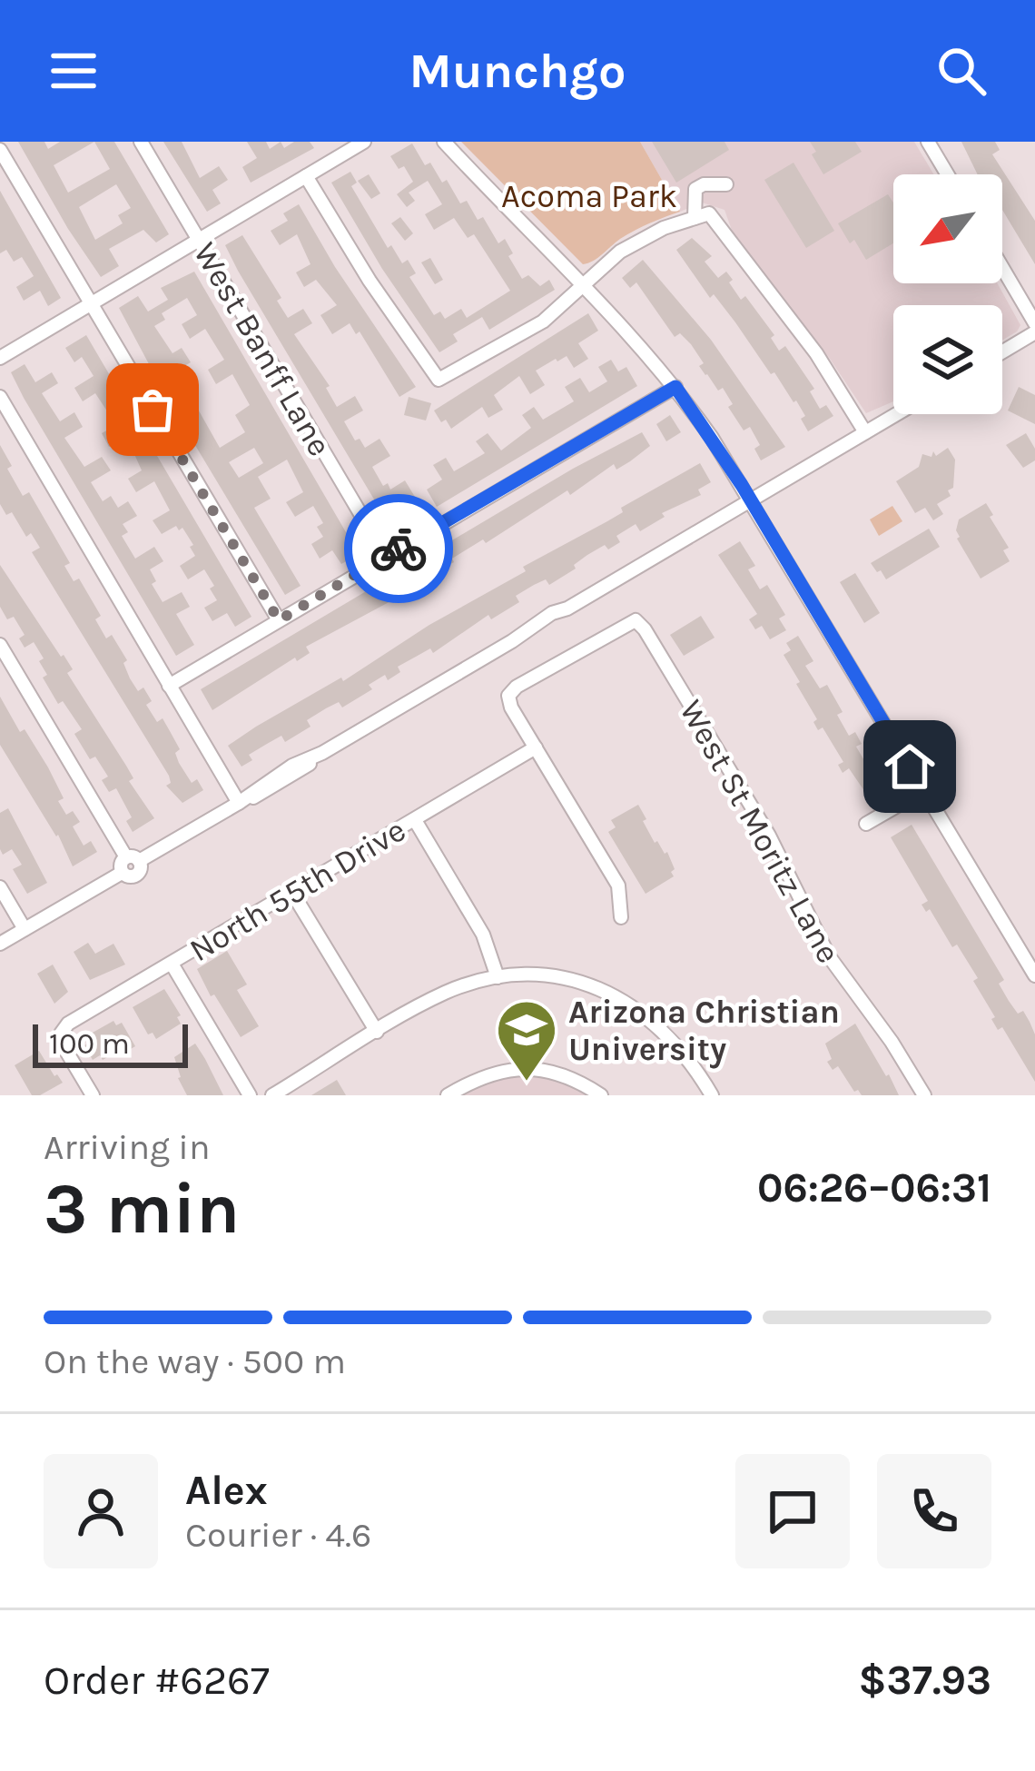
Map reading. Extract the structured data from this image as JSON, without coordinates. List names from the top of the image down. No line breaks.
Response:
{"streets":{"street":["West Banff Lane","West St Moritz Lane","North 55th Drive"]},"crossings":[["West St Moritz Lane","North 55th Drive"]],"parks":["Acoma Park"],"places":{"school or university":["Arizona Christian University"]},"scale_bar":"100 m","north":"bottom left","page":{"header":"Munchgo","scale":"100 m","heading":["3 min","Arriving in","06:26–06:31"],"panel":["Alex","Courier · 4.6","Order #6267","$37.93"],"bar":"On the way · 500 m"}}
